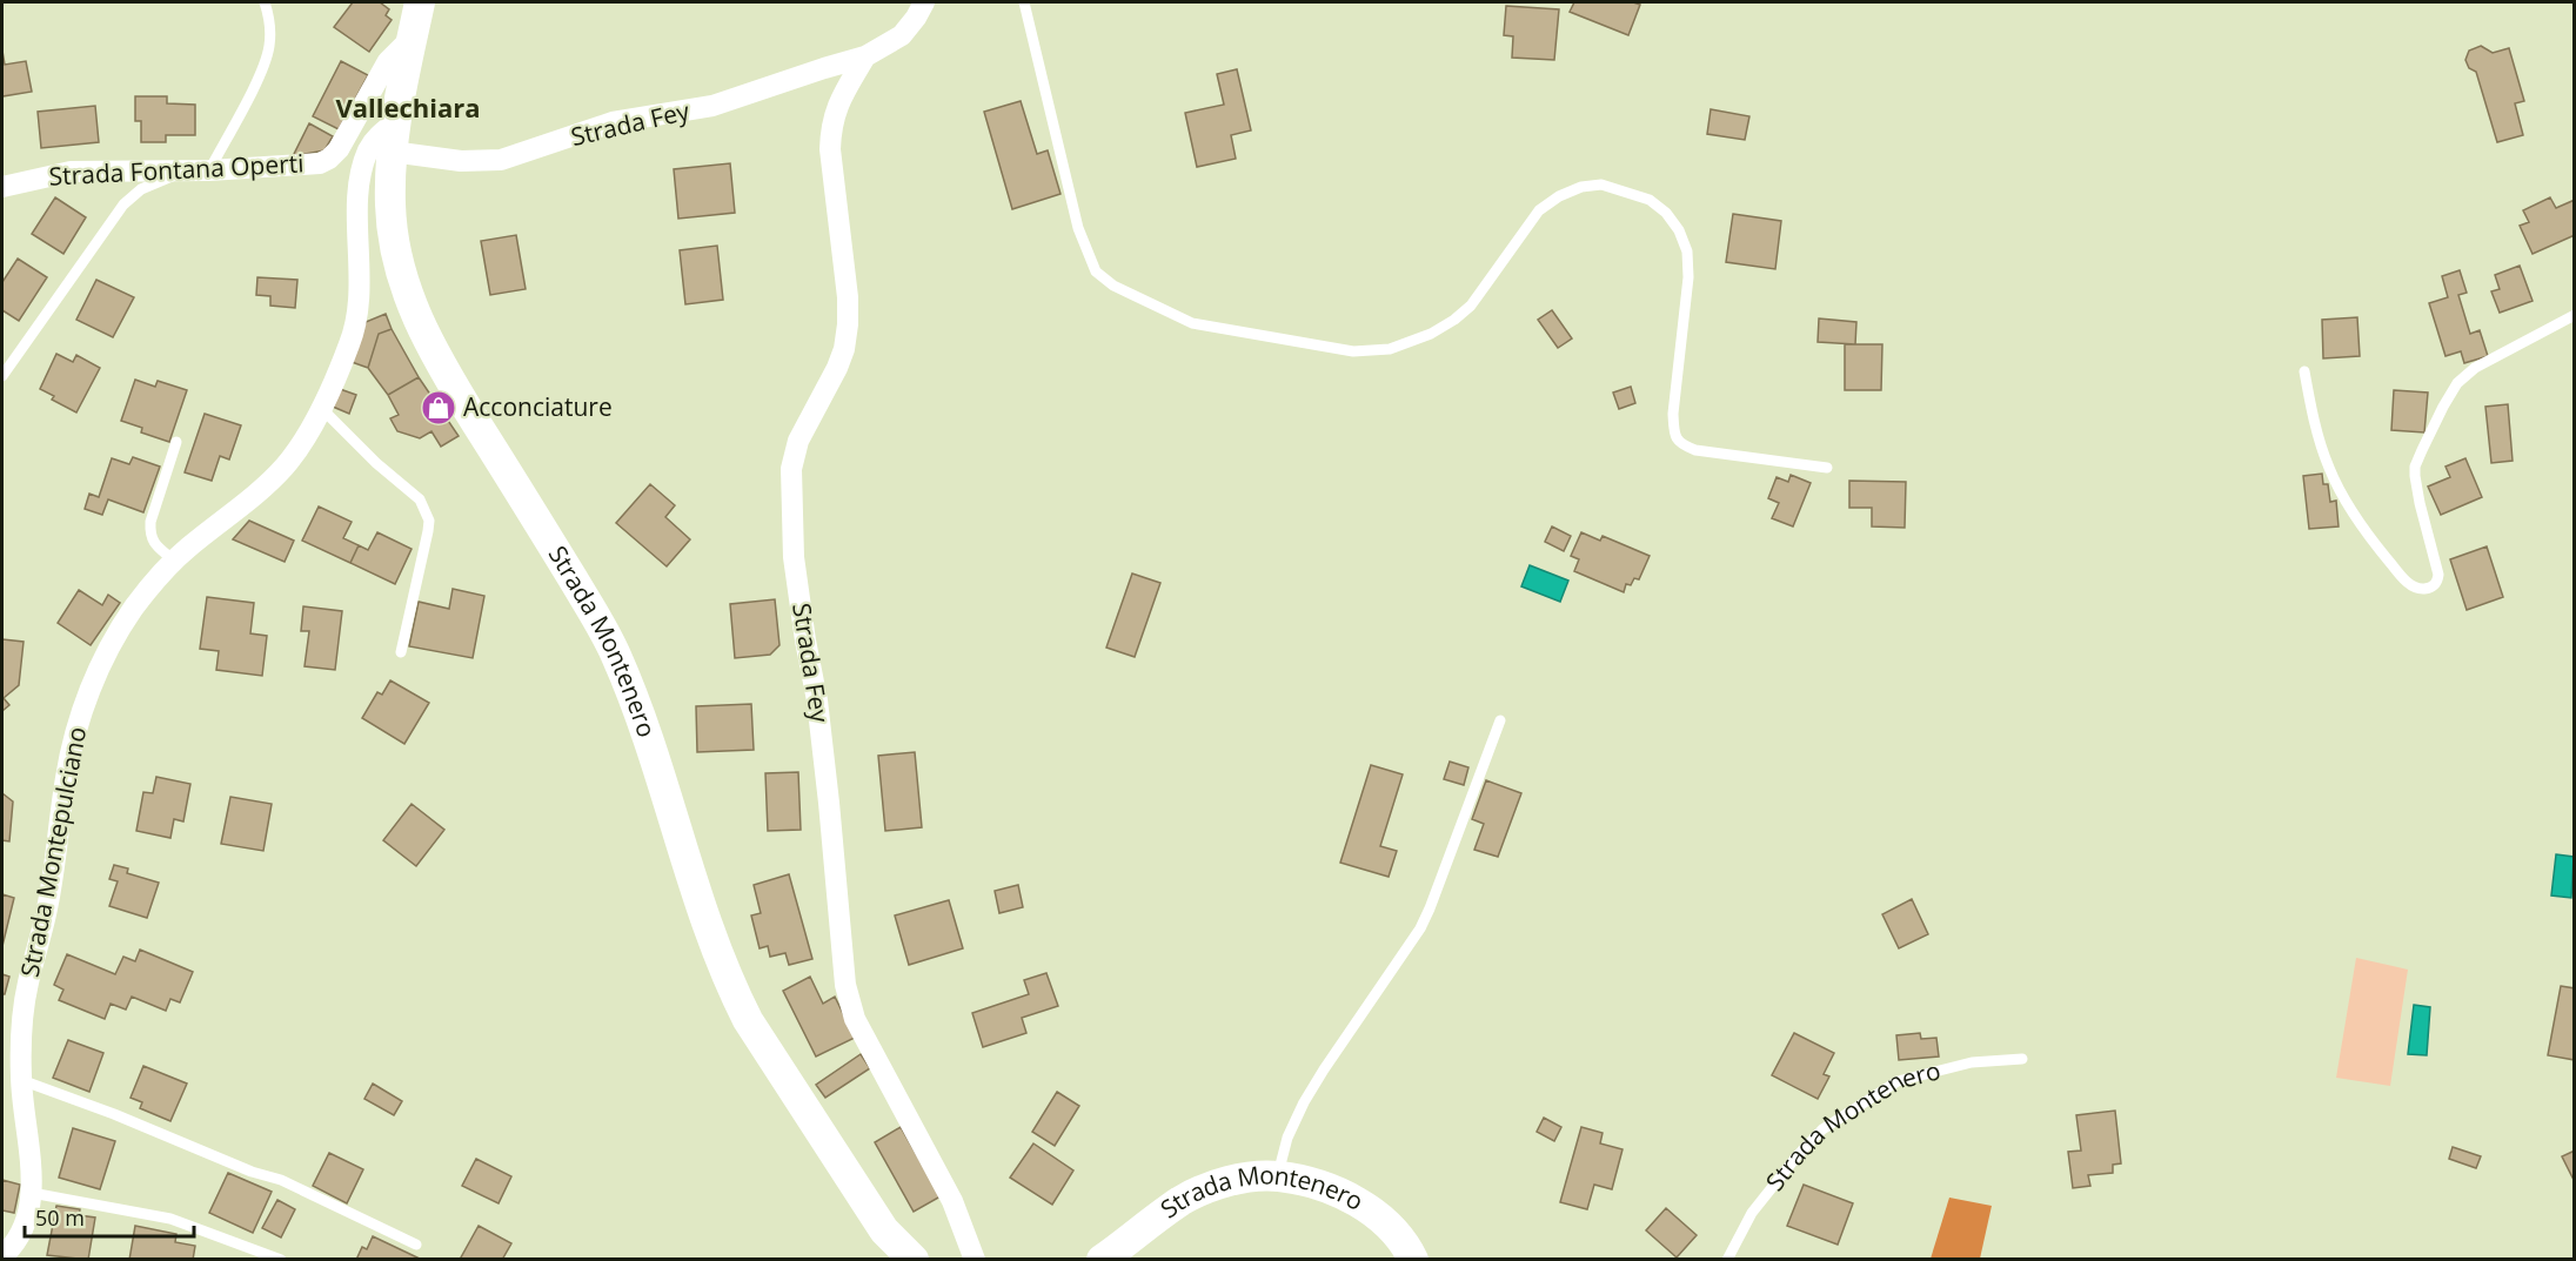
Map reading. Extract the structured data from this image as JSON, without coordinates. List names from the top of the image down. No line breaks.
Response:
{"streets":{"main road":["Strada Montenero"],"street":["Strada Fey","Strada Fontana Operti","Strada Montepulciano"]},"crossings":[["Strada Fey","Strada Montenero"],["Strada Fey","Strada Montepulciano"],["Strada Fontana Operti","Strada Montenero"],["Strada Montenero","Strada Montepulciano"]],"districts":["Vallechiara"],"places":{"shop":["Acconciature"]},"scale_bar":"50 m"}
